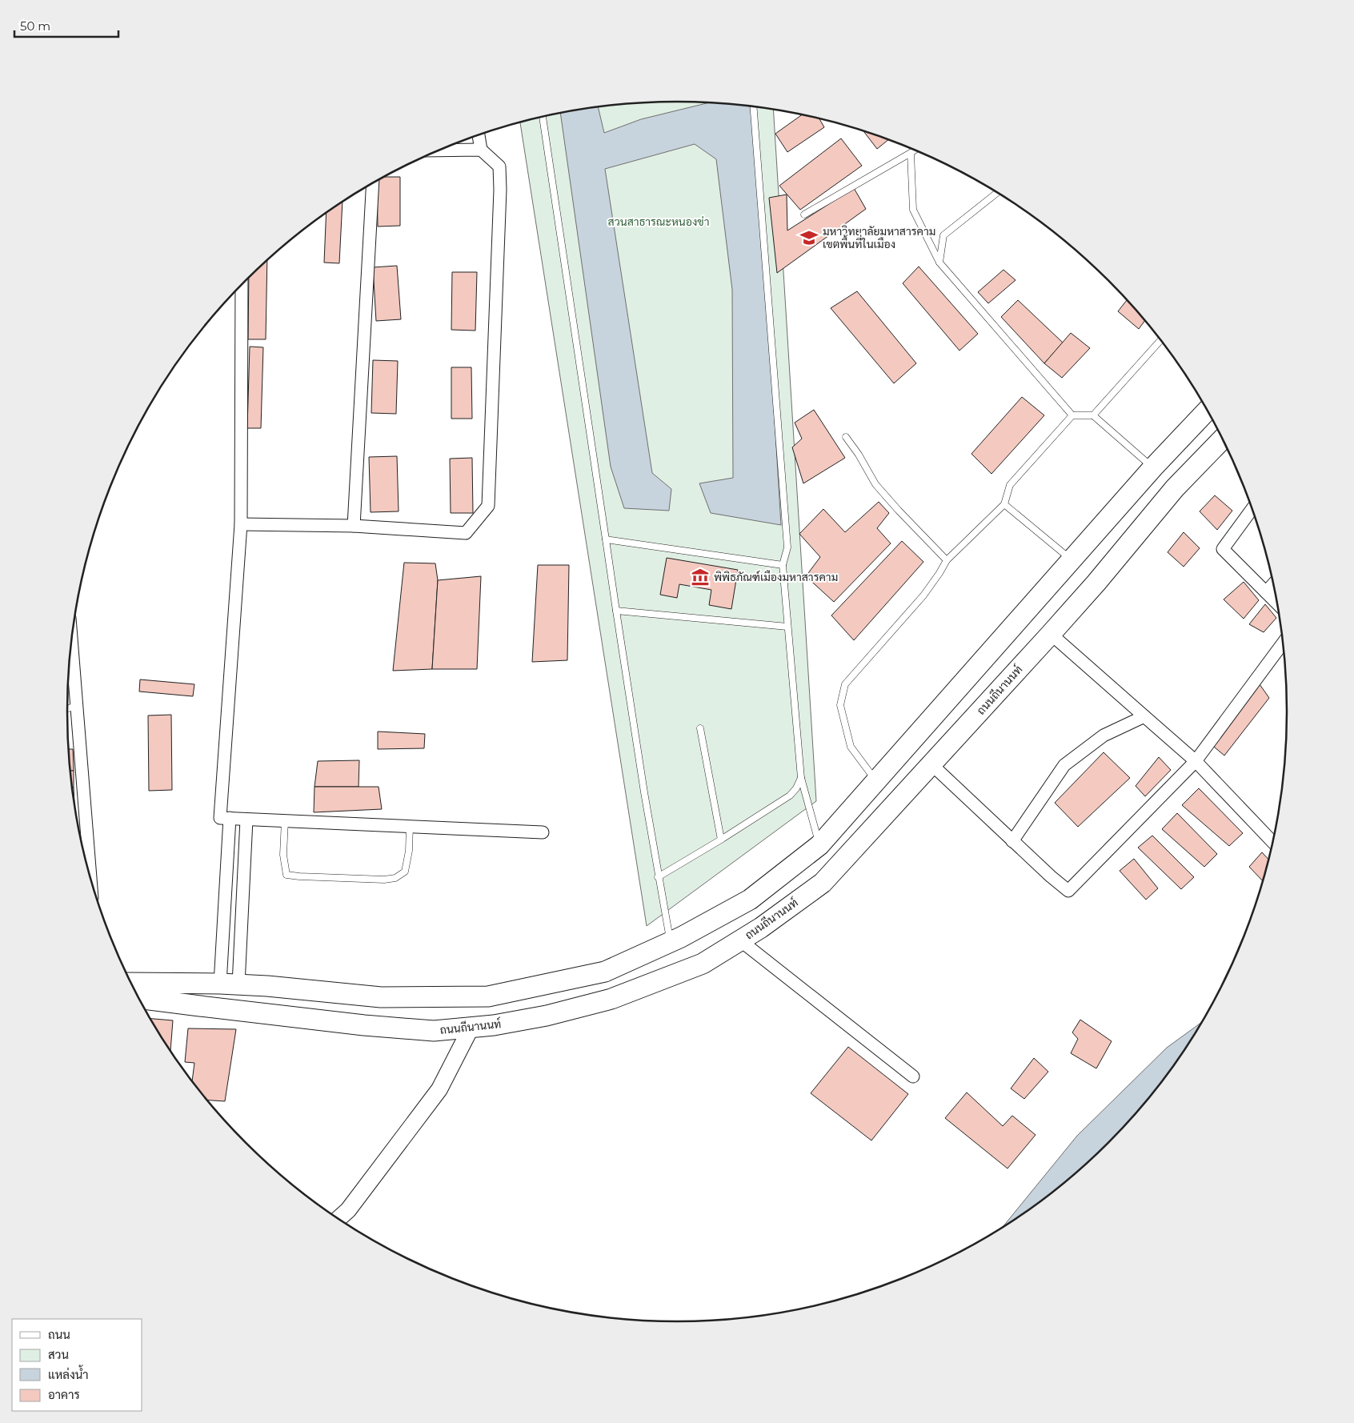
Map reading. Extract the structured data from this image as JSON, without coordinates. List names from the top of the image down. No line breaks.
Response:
{"streets":{"main road":["ถนนถีนานนท์"]},"parks":["สวนสาธารณะหนองข่า"],"places":{"school or university":["มหาวิทยาลัยมหาสารคาม เขตพื้นที่ในเมือง"],"museum":["พิพิธภัณฑ์เมืองมหาสารคาม"]},"legend":["ถนน","สวน","แหล่งน้ำ","อาคาร"],"scale_bar":"50 m"}
